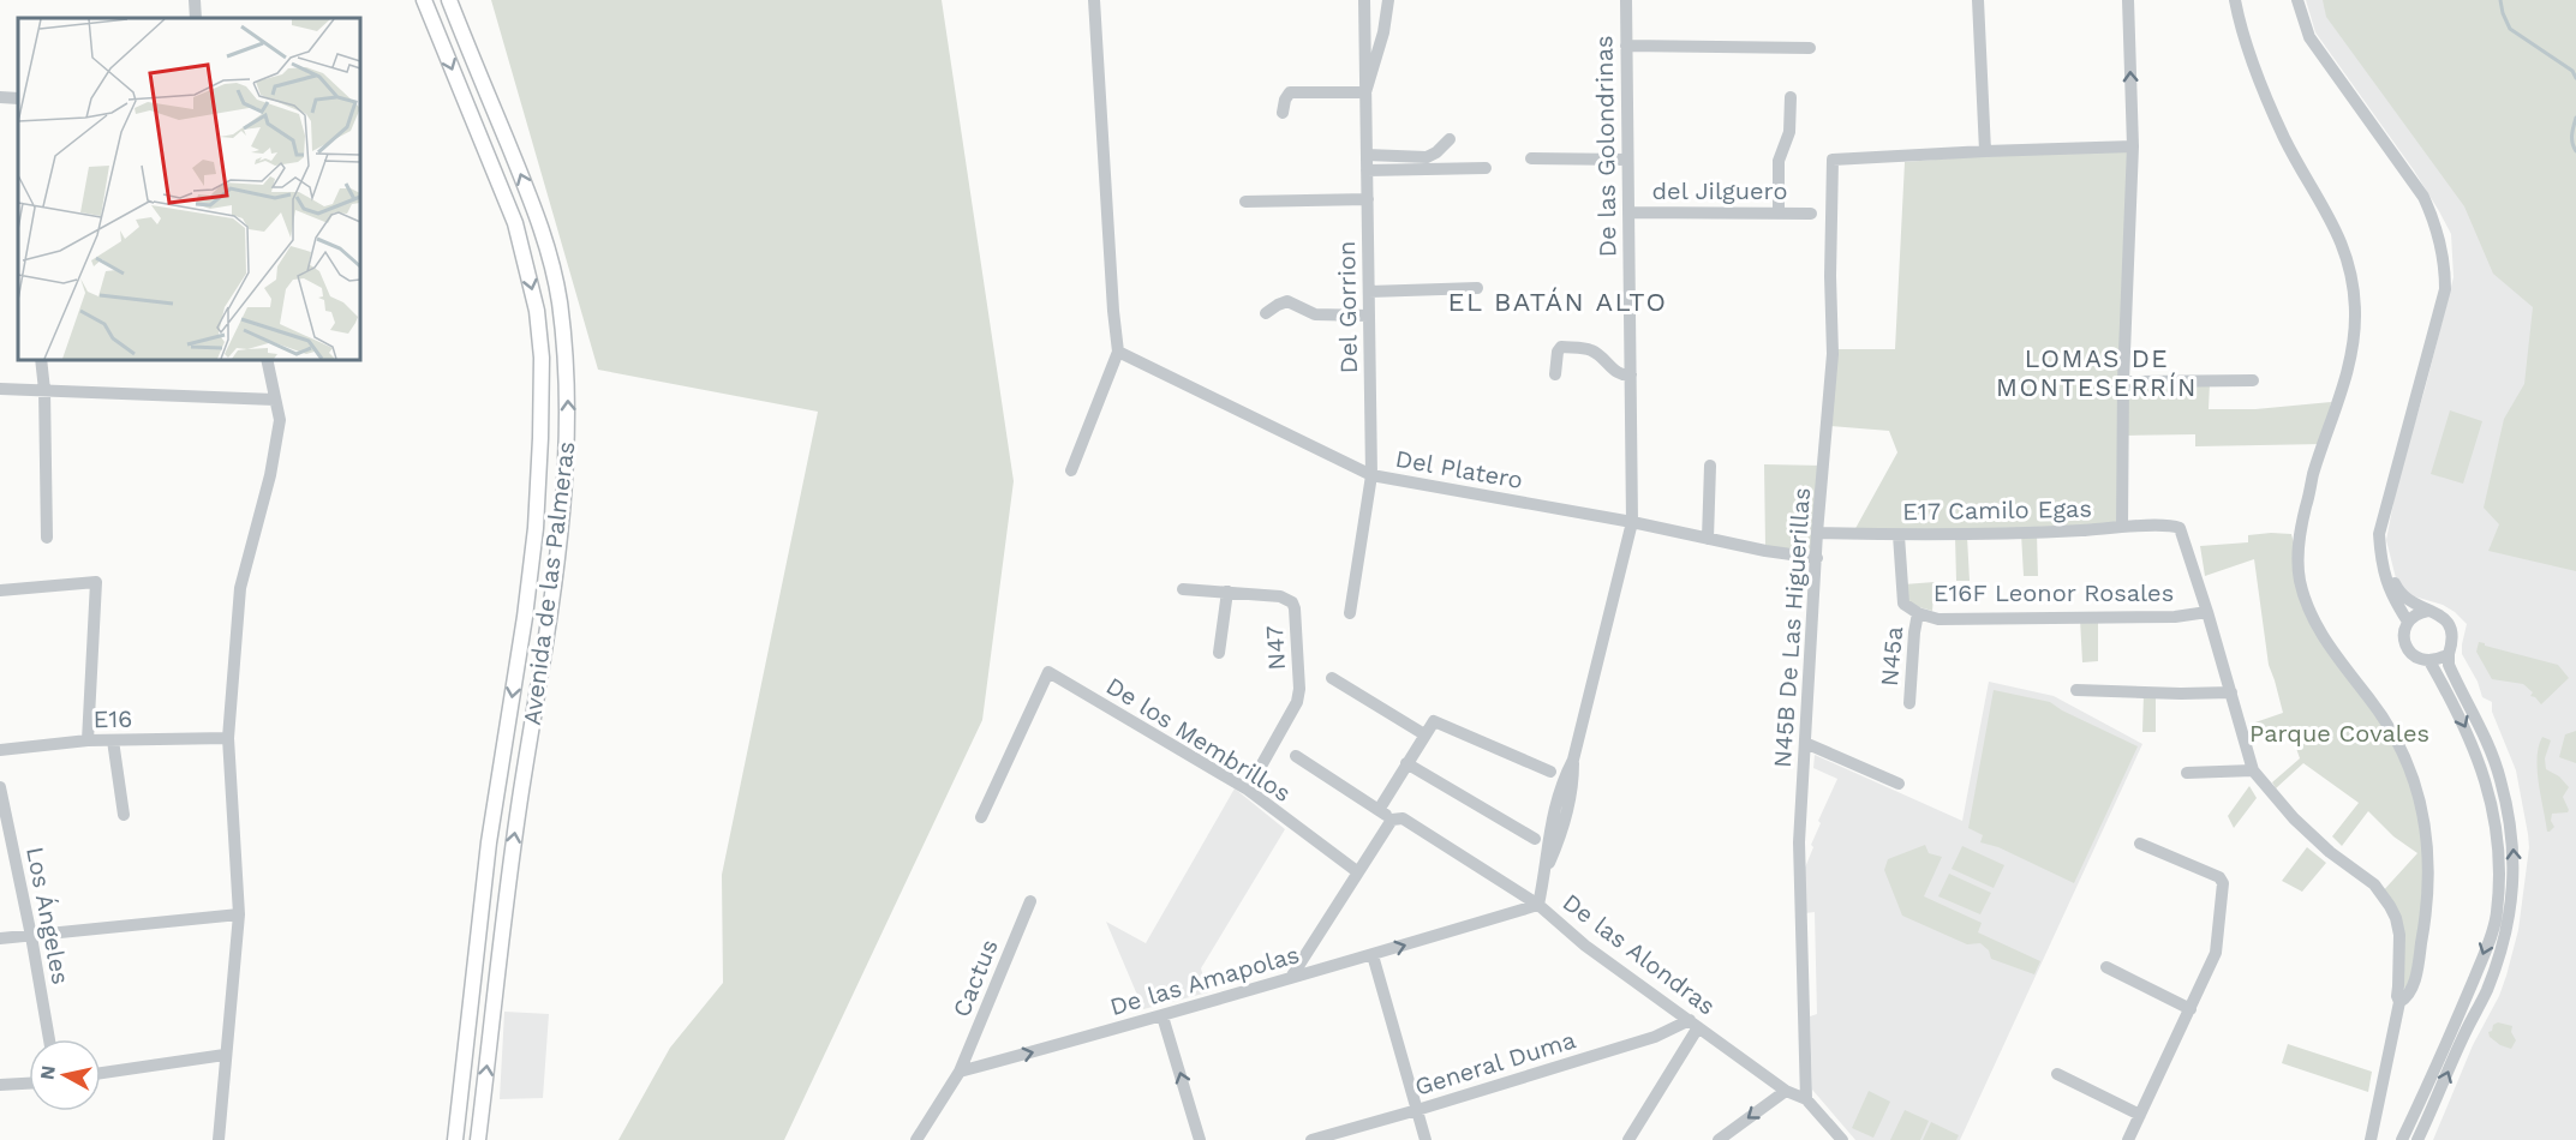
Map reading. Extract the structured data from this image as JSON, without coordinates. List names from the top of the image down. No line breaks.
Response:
{"streets":{"main road":["Avenida de las Palmeras"],"street":["De las Golondrinas","del Jilguero","Del Gorrion","Del Platero","E17 Camilo Egas","E16F Leonor Rosales","N45B De Las Higuerillas","N47","N45a","E16","De los Membrillos","Los Ángeles","De las Alondras","Cactus","De las Amapolas","General Duma"]},"crossings":[["De las Golondrinas","del Jilguero"],["De las Golondrinas","Del Platero"],["De las Golondrinas","De las Alondras"],["De las Golondrinas","De las Amapolas"],["Del Gorrion","Del Platero"],["Del Platero","N45B De Las Higuerillas"],["E17 Camilo Egas","E16F Leonor Rosales"],["E17 Camilo Egas","N45B De Las Higuerillas"],["E16F Leonor Rosales","N45a"],["N45B De Las Higuerillas","De las Alondras"],["N47","De los Membrillos"],["De las Alondras","De las Amapolas"],["De las Alondras","General Duma"],["Cactus","De las Amapolas"]],"one_way":["De las Amapolas"],"districts":["EL BATÁN ALTO","LOMAS DE MONTESERRÍN"],"parks":["Parque Covales"],"north":"left"}
